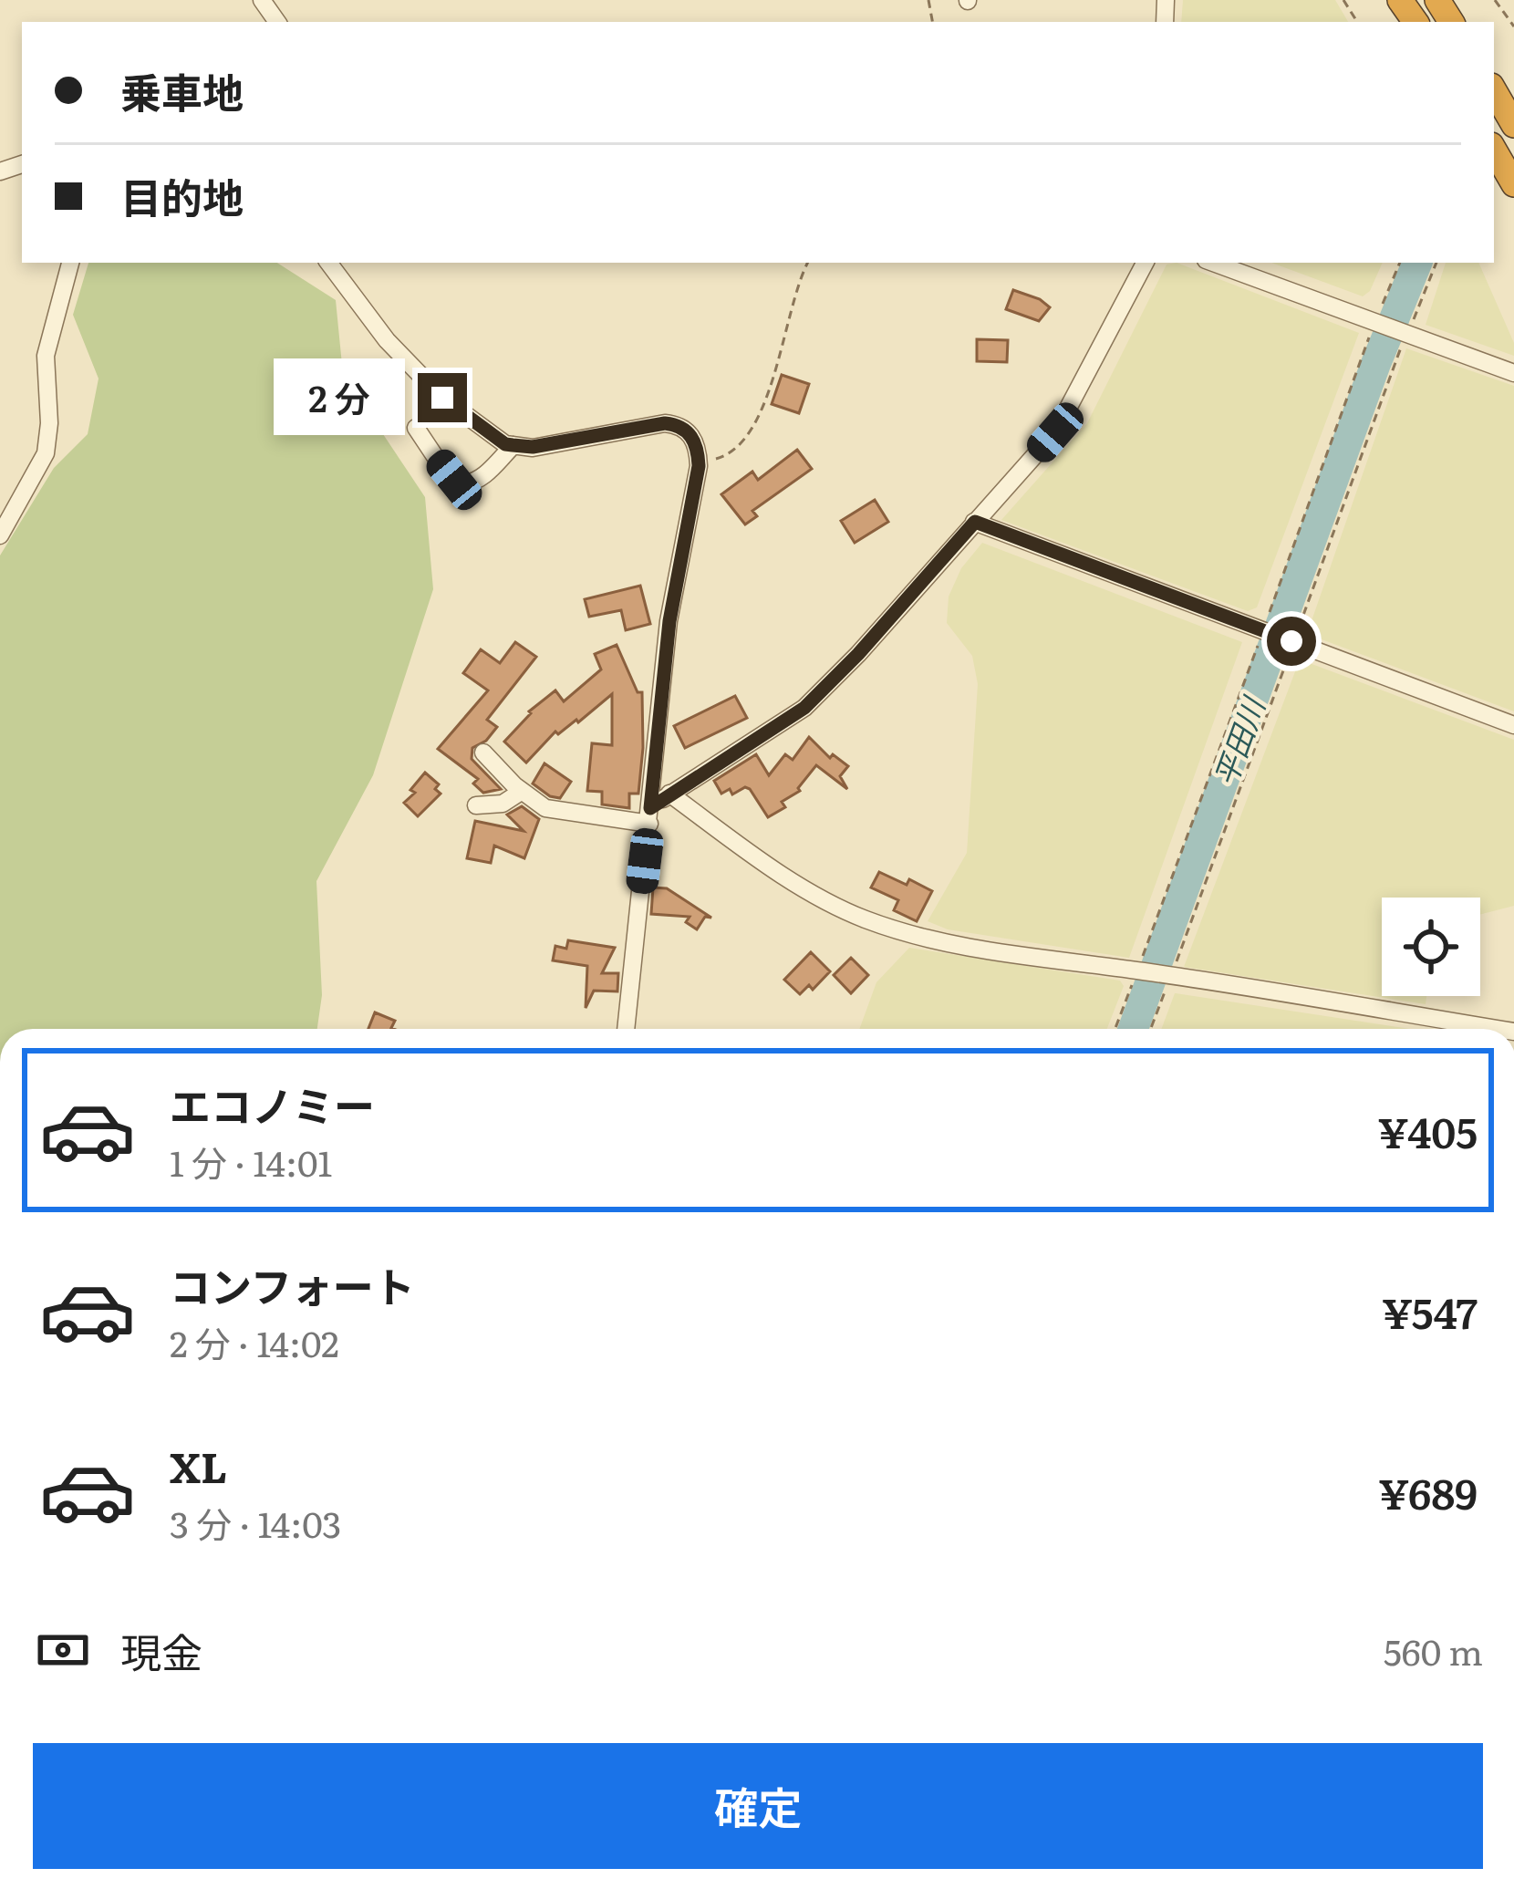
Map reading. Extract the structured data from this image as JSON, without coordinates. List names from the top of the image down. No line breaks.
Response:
{"water":["平田川"],"page":{"banner":["乗車地","目的地"],"bubble":"2 分","list":[{"name":"エコノミー","note":"1 分 · 14:01","value":"¥405"},{"name":"コンフォート","note":"2 分 · 14:02","value":"¥547"},{"name":"XL","note":"3 分 · 14:03","value":"¥689"}],"pay":["現金","560 m"],"buttons":"確定"}}
